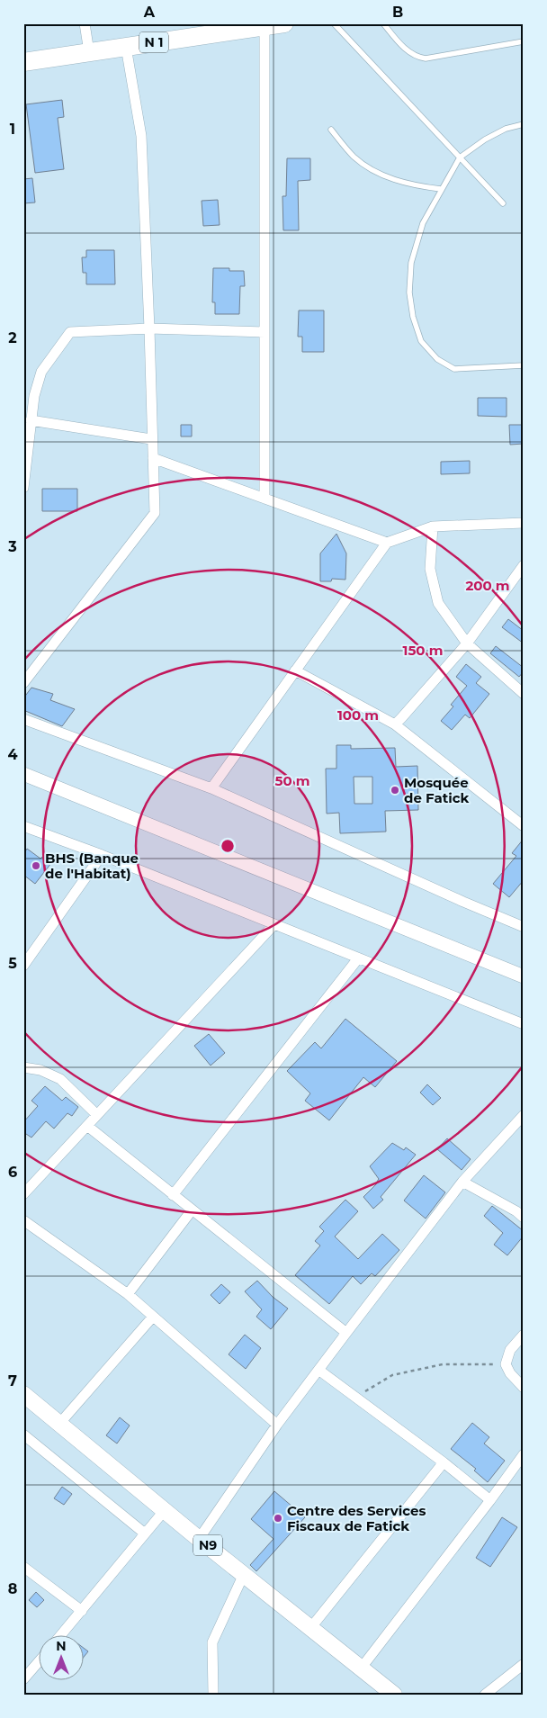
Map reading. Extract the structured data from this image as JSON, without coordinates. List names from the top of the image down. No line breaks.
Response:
{"streets":{"highway":["N 1"],"main road":["N9"]},"places":["Mosquée de Fatick","BHS (Banque de l'Habitat)","Centre des Services Fiscaux de Fatick"],"north":"top","grid":{"columns":["A","B"],"rows":["1","2","3","4","5","6","7","8"]},"rings":["200 m","150 m","100 m","50 m"]}
